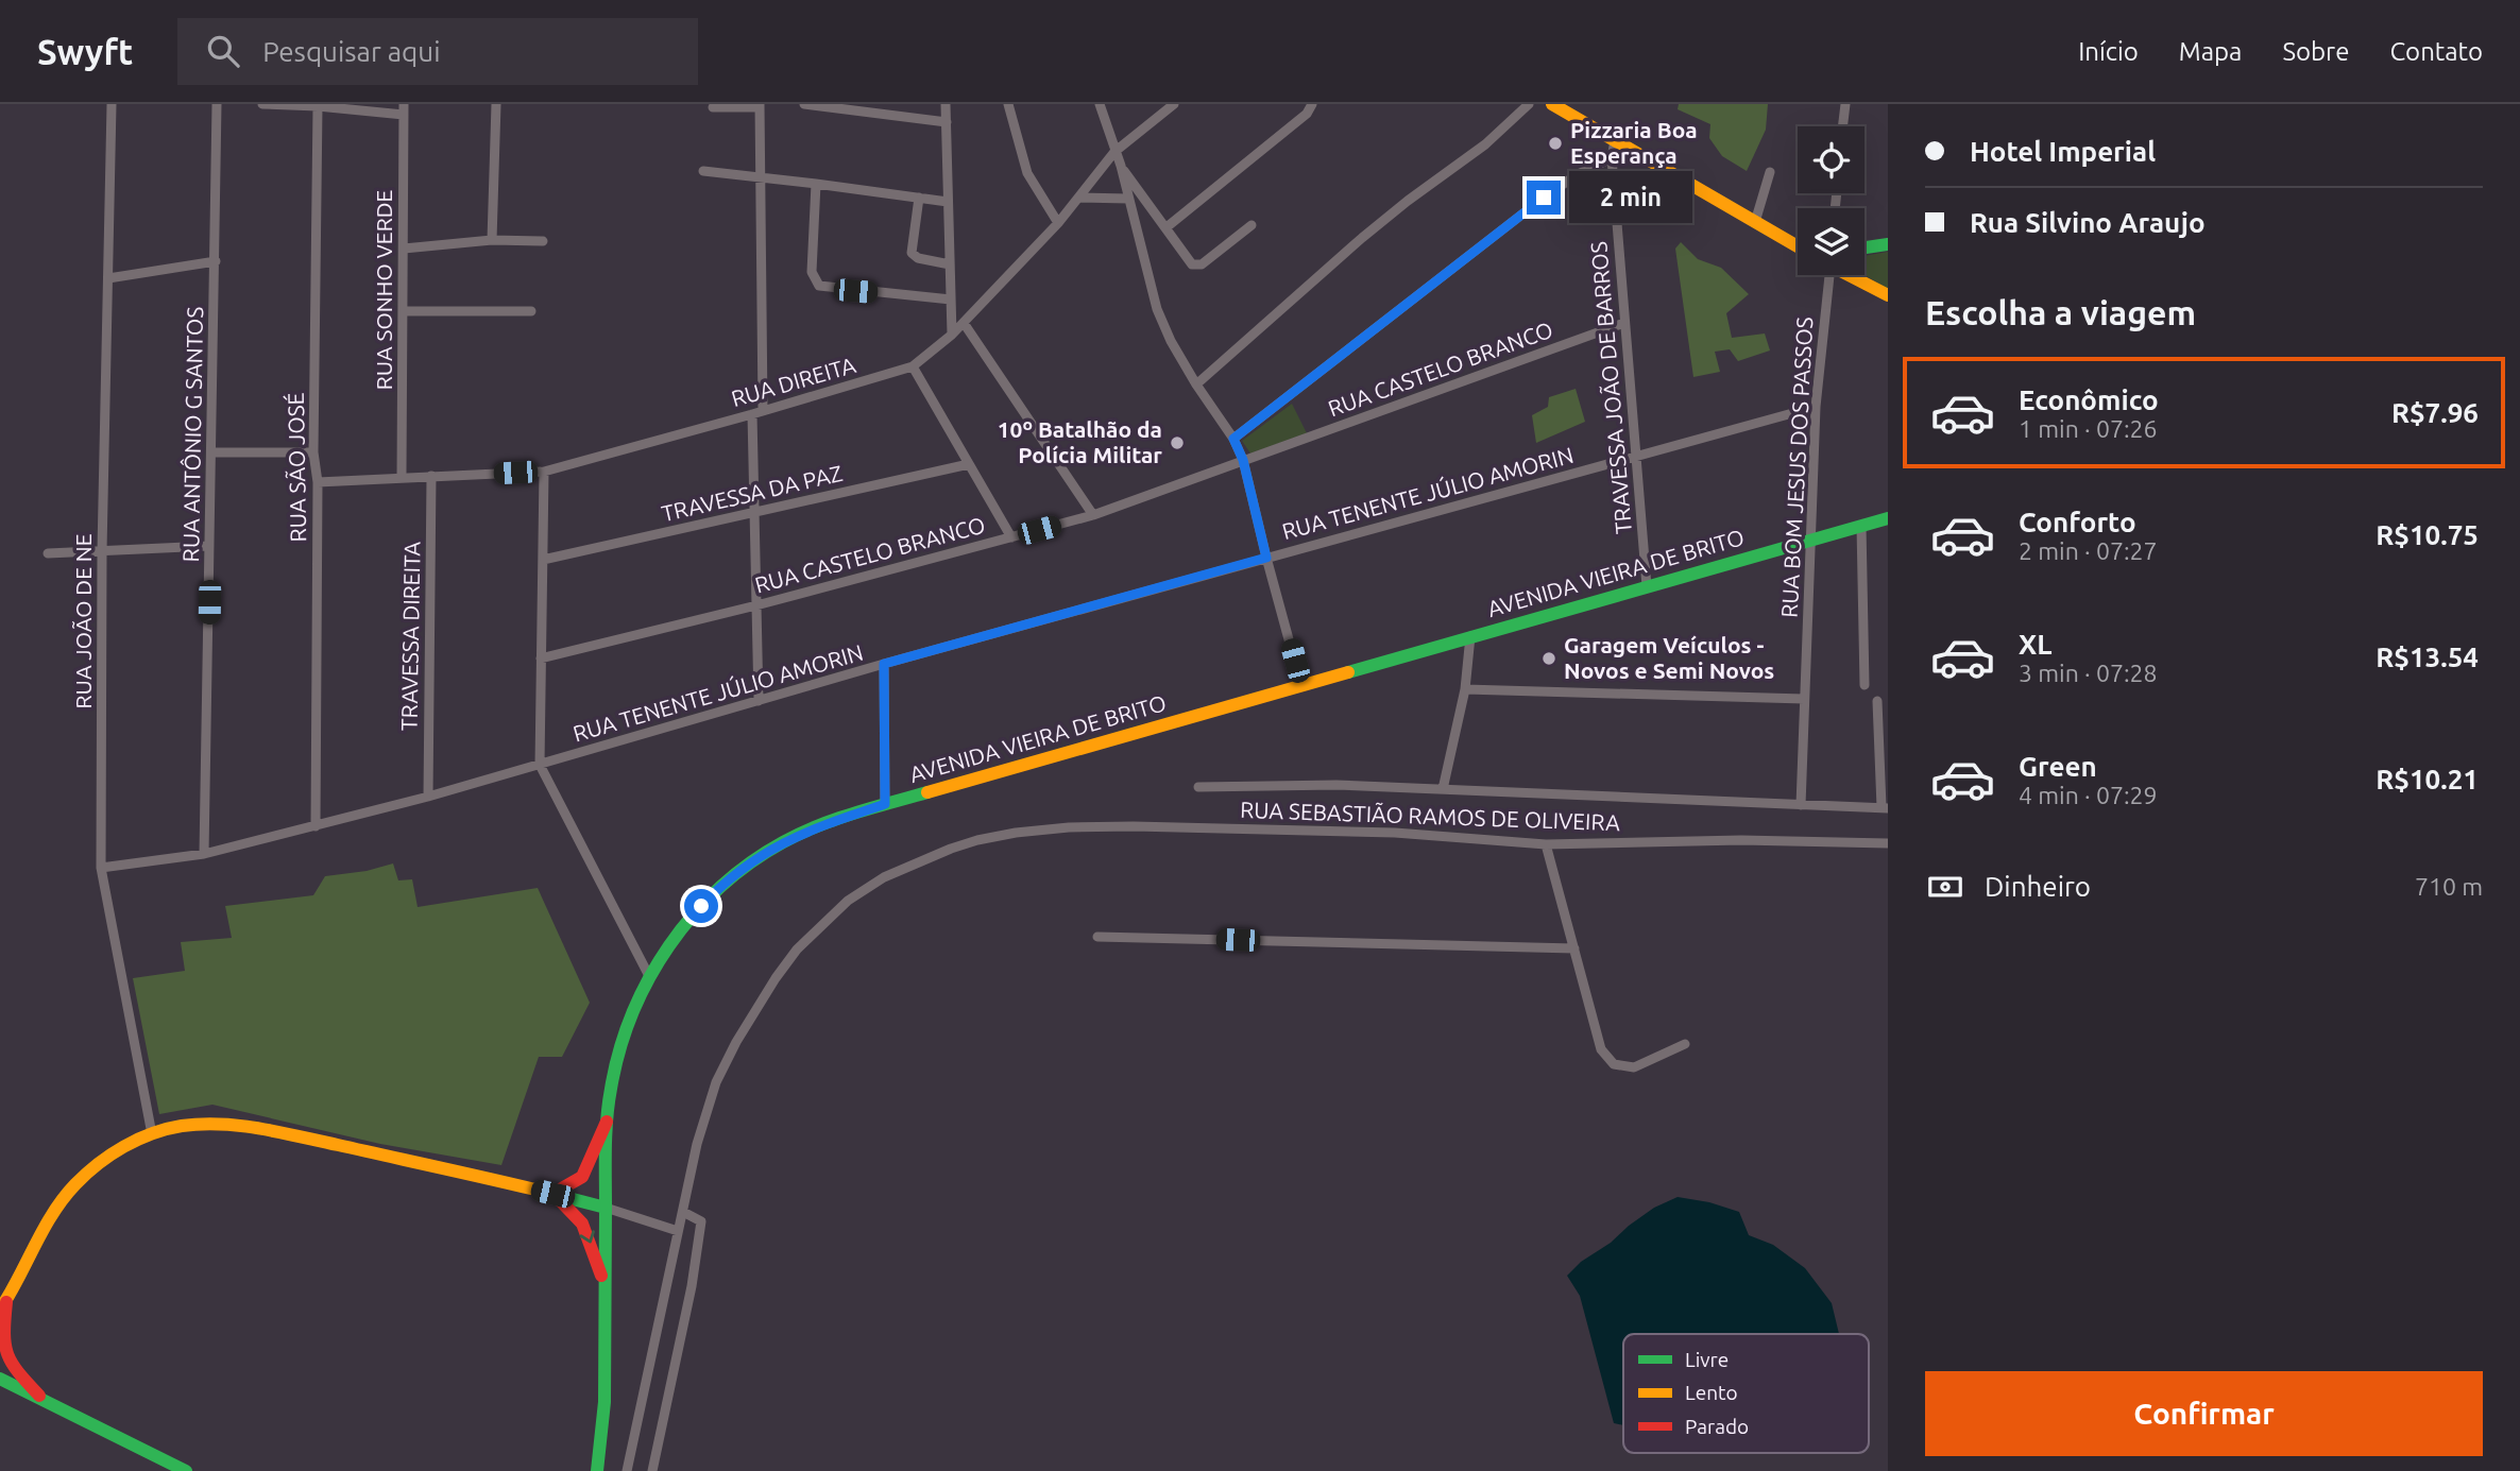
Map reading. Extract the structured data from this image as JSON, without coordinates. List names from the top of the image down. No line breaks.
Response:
{"streets":{"main road":["AVENIDA VIEIRA DE BRITO"],"street":["RUA SONHO VERDE","RUA CASTELO BRANCO","RUA DIREITA","TRAVESSA JOÃO DE BARROS","RUA ANTÔNIO G SANTOS","RUA SÃO JOSÉ","RUA BOM JESUS DOS PASSOS","TRAVESSA DA PAZ","RUA TENENTE JÚLIO AMORIN","RUA JOÃO DE NE","TRAVESSA DIREITA","RUA SEBASTIÃO RAMOS DE OLIVEIRA"]},"crossings":[["RUA SONHO VERDE","RUA DIREITA"],["RUA CASTELO BRANCO","TRAVESSA JOÃO DE BARROS"],["RUA DIREITA","RUA SÃO JOSÉ"],["RUA DIREITA","TRAVESSA DIREITA"],["TRAVESSA JOÃO DE BARROS","RUA TENENTE JÚLIO AMORIN"],["TRAVESSA JOÃO DE BARROS","AVENIDA VIEIRA DE BRITO"],["RUA ANTÔNIO G SANTOS","RUA TENENTE JÚLIO AMORIN"],["RUA SÃO JOSÉ","RUA TENENTE JÚLIO AMORIN"],["RUA BOM JESUS DOS PASSOS","RUA TENENTE JÚLIO AMORIN"],["RUA BOM JESUS DOS PASSOS","AVENIDA VIEIRA DE BRITO"],["RUA BOM JESUS DOS PASSOS","RUA SEBASTIÃO RAMOS DE OLIVEIRA"],["RUA TENENTE JÚLIO AMORIN","RUA JOÃO DE NE"],["RUA TENENTE JÚLIO AMORIN","TRAVESSA DIREITA"]],"places":["Pizzaria Boa Esperança","10º Batalhão da Polícia Militar","Garagem Veículos - Novos e Semi Novos"],"legend":["Livre","Lento","Parado"],"page":{"header":"Swyft","search":"Pesquisar aqui","nav":["Início","Mapa","Sobre","Contato"],"banner":["Hotel Imperial","Rua Silvino Araujo"],"bubble":"2 min","heading":"Escolha a viagem","list":[{"name":"Econômico","note":"1 min · 07:26","value":"R$7.96"},{"name":"Conforto","note":"2 min · 07:27","value":"R$10.75"},{"name":"XL","note":"3 min · 07:28","value":"R$13.54"},{"name":"Green","note":"4 min · 07:29","value":"R$10.21"}],"pay":["Dinheiro","710 m"],"buttons":"Confirmar"}}
